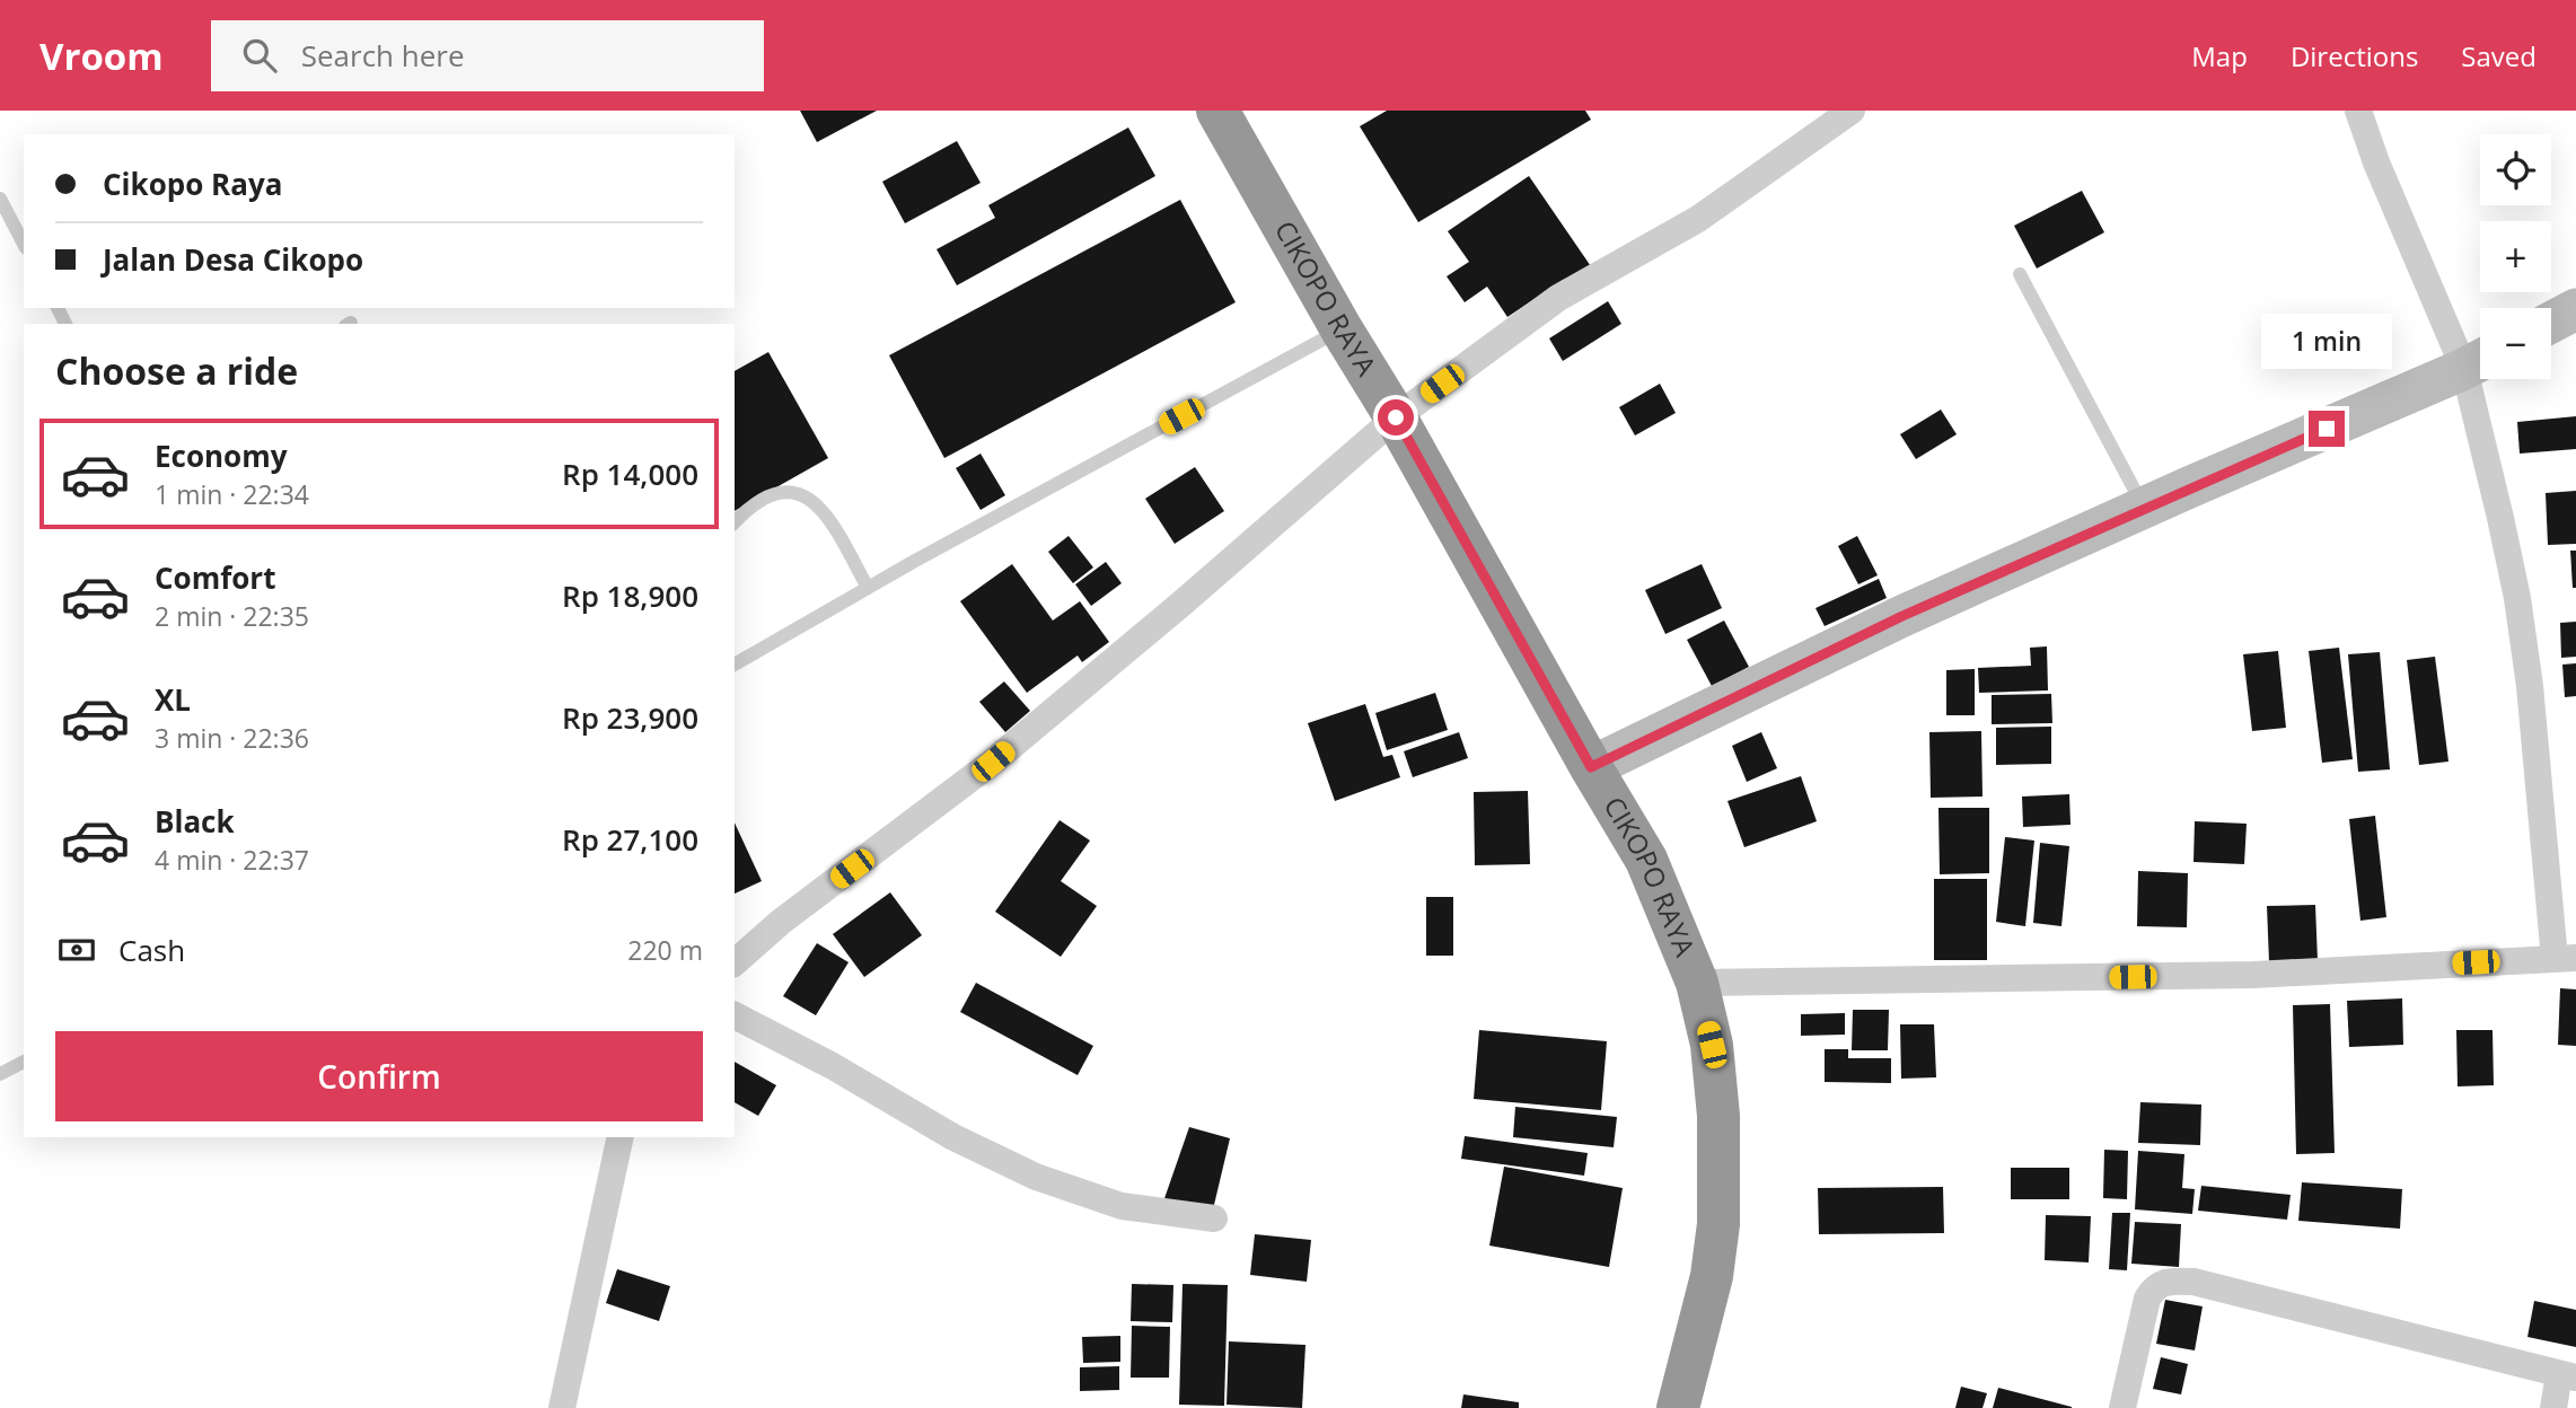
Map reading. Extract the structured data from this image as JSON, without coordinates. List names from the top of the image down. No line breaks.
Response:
{"streets":{"highway":["CIKOPO RAYA"]},"page":{"header":"Vroom","search":"Search here","nav":["Map","Directions","Saved"],"map_buttons":["+","−"],"banner":["Cikopo Raya","Jalan Desa Cikopo"],"bubble":"1 min","heading":"Choose a ride","list":[{"name":"Economy","note":"1 min · 22:34","value":"Rp 14,000"},{"name":"Comfort","note":"2 min · 22:35","value":"Rp 18,900"},{"name":"XL","note":"3 min · 22:36","value":"Rp 23,900"},{"name":"Black","note":"4 min · 22:37","value":"Rp 27,100"}],"pay":["Cash","220 m"],"buttons":"Confirm"}}
